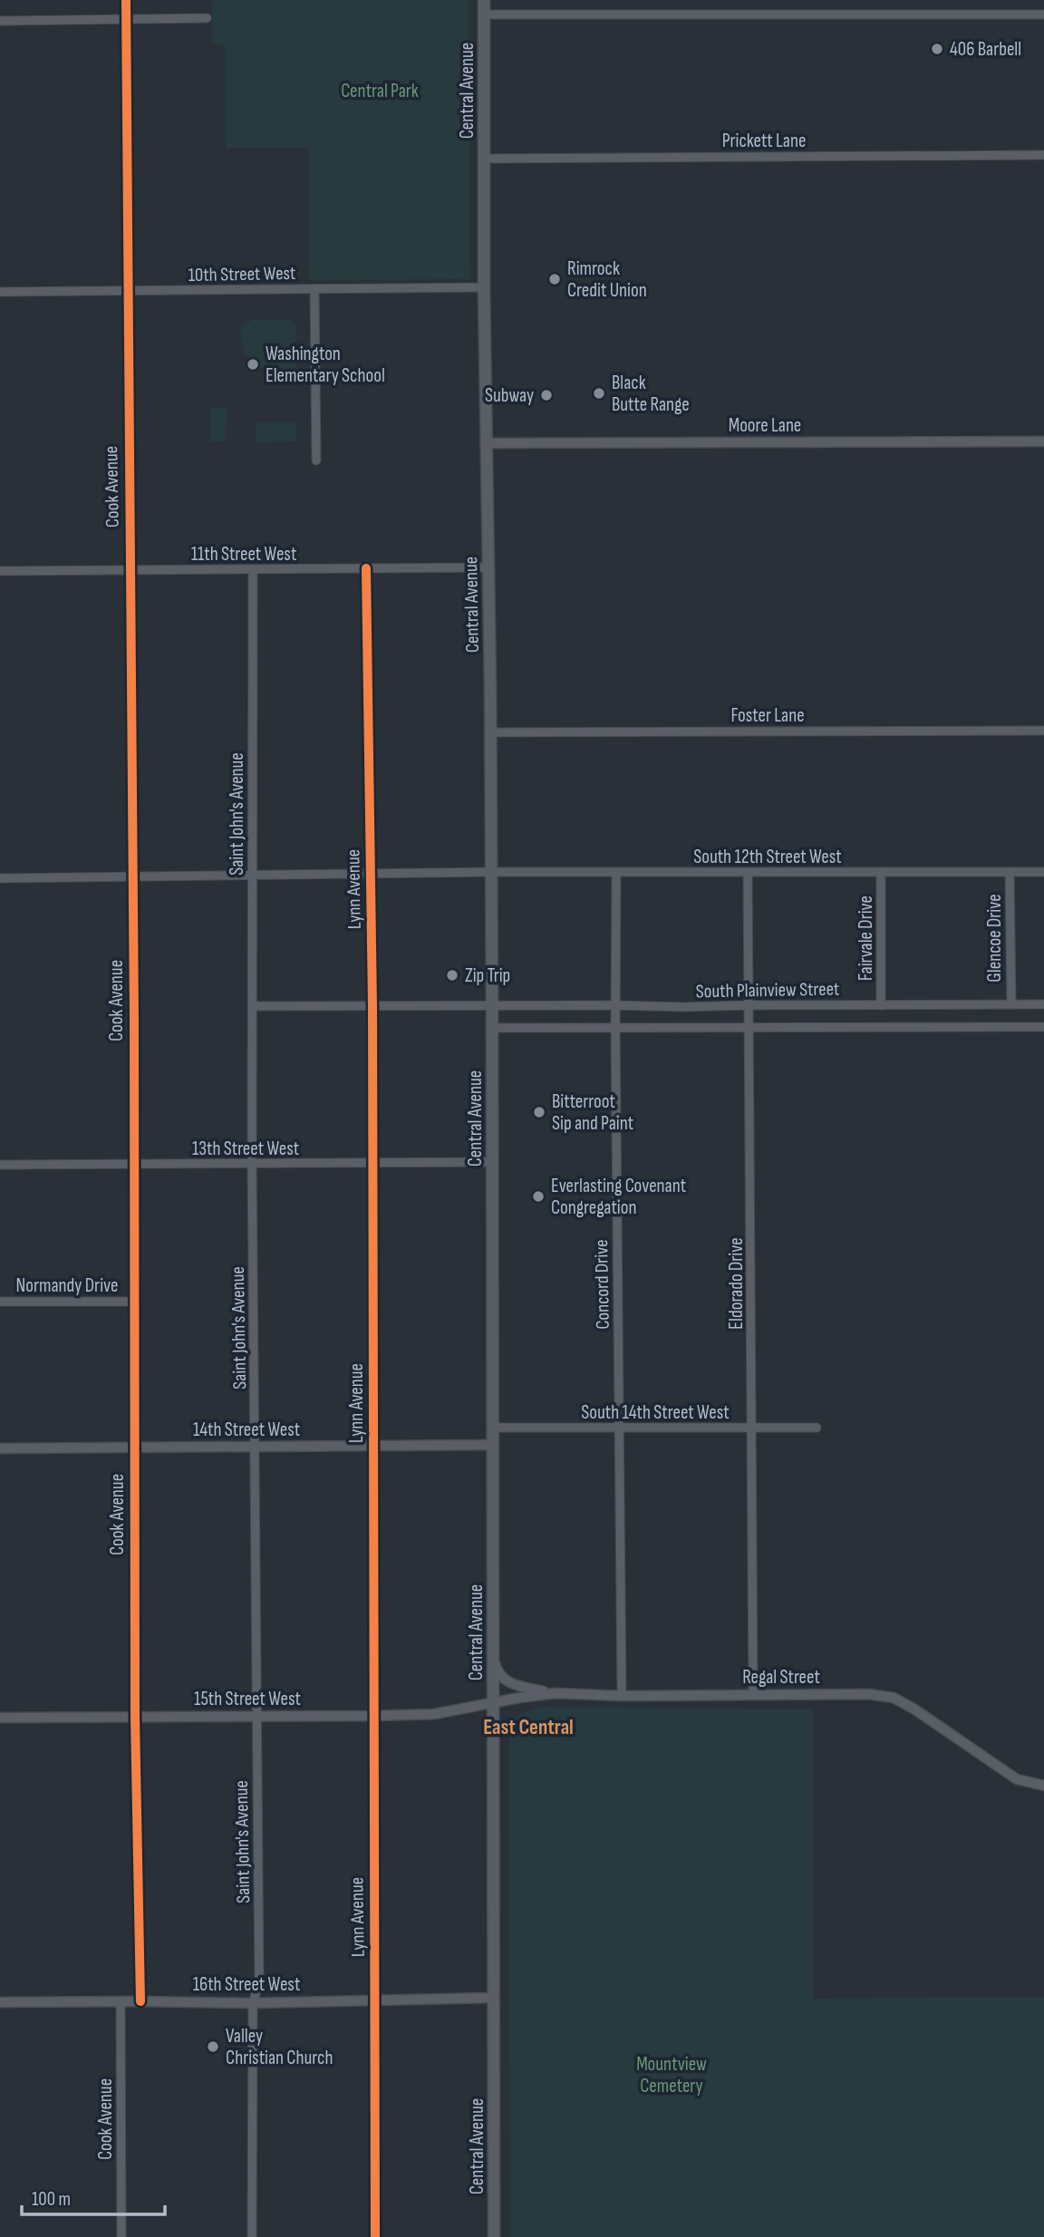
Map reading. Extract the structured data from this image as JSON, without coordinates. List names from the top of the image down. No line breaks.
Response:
{"streets":{"main road":["Central Avenue"],"street":["Prickett Lane","10th Street West","Moore Lane","Cook Avenue","11th Street West","Foster Lane","Saint John's Avenue","South 12th Street West","Lynn Avenue","Fairvale Drive","Glencoe Drive","South Plainview Street","13th Street West","Eldorado Drive","Concord Drive","Normandy Drive","South 14th Street West","14th Street West","Regal Street","15th Street West","16th Street West"]},"crossings":[["Central Avenue","Prickett Lane"],["Central Avenue","10th Street West"],["Central Avenue","Moore Lane"],["Central Avenue","11th Street West"],["Central Avenue","Foster Lane"],["Central Avenue","South 12th Street West"],["Central Avenue","South Plainview Street"],["Central Avenue","13th Street West"],["Central Avenue","South 14th Street West"],["Central Avenue","14th Street West"],["Central Avenue","Regal Street"],["Central Avenue","15th Street West"],["Central Avenue","16th Street West"],["10th Street West","Cook Avenue"],["Cook Avenue","11th Street West"],["Cook Avenue","South 12th Street West"],["Cook Avenue","13th Street West"],["Cook Avenue","Normandy Drive"],["Cook Avenue","14th Street West"],["Cook Avenue","15th Street West"],["Cook Avenue","16th Street West"],["11th Street West","Saint John's Avenue"],["11th Street West","Lynn Avenue"],["Saint John's Avenue","South 12th Street West"],["Saint John's Avenue","South Plainview Street"],["Saint John's Avenue","13th Street West"],["Saint John's Avenue","14th Street West"],["Saint John's Avenue","15th Street West"],["Saint John's Avenue","16th Street West"],["South 12th Street West","Lynn Avenue"],["South 12th Street West","Fairvale Drive"],["South 12th Street West","Glencoe Drive"],["South 12th Street West","Eldorado Drive"],["South 12th Street West","Concord Drive"],["Lynn Avenue","South Plainview Street"],["Lynn Avenue","13th Street West"],["Lynn Avenue","14th Street West"],["Lynn Avenue","15th Street West"],["Lynn Avenue","16th Street West"],["Fairvale Drive","South Plainview Street"],["Glencoe Drive","South Plainview Street"],["South Plainview Street","Eldorado Drive"],["South Plainview Street","Concord Drive"],["Eldorado Drive","South 14th Street West"],["Eldorado Drive","Regal Street"],["Concord Drive","South 14th Street West"],["Concord Drive","Regal Street"],["Regal Street","15th Street West"]],"districts":["East Central"],"parks":["Central Park","Mountview Cemetery"],"places":["406 Barbell","Rimrock Credit Union","Washington Elementary School","Black Butte Range","Subway","Zip Trip","Bitterroot Sip and Paint","Everlasting Covenant Congregation","Valley Christian Church"],"scale_bar":"100 m"}
